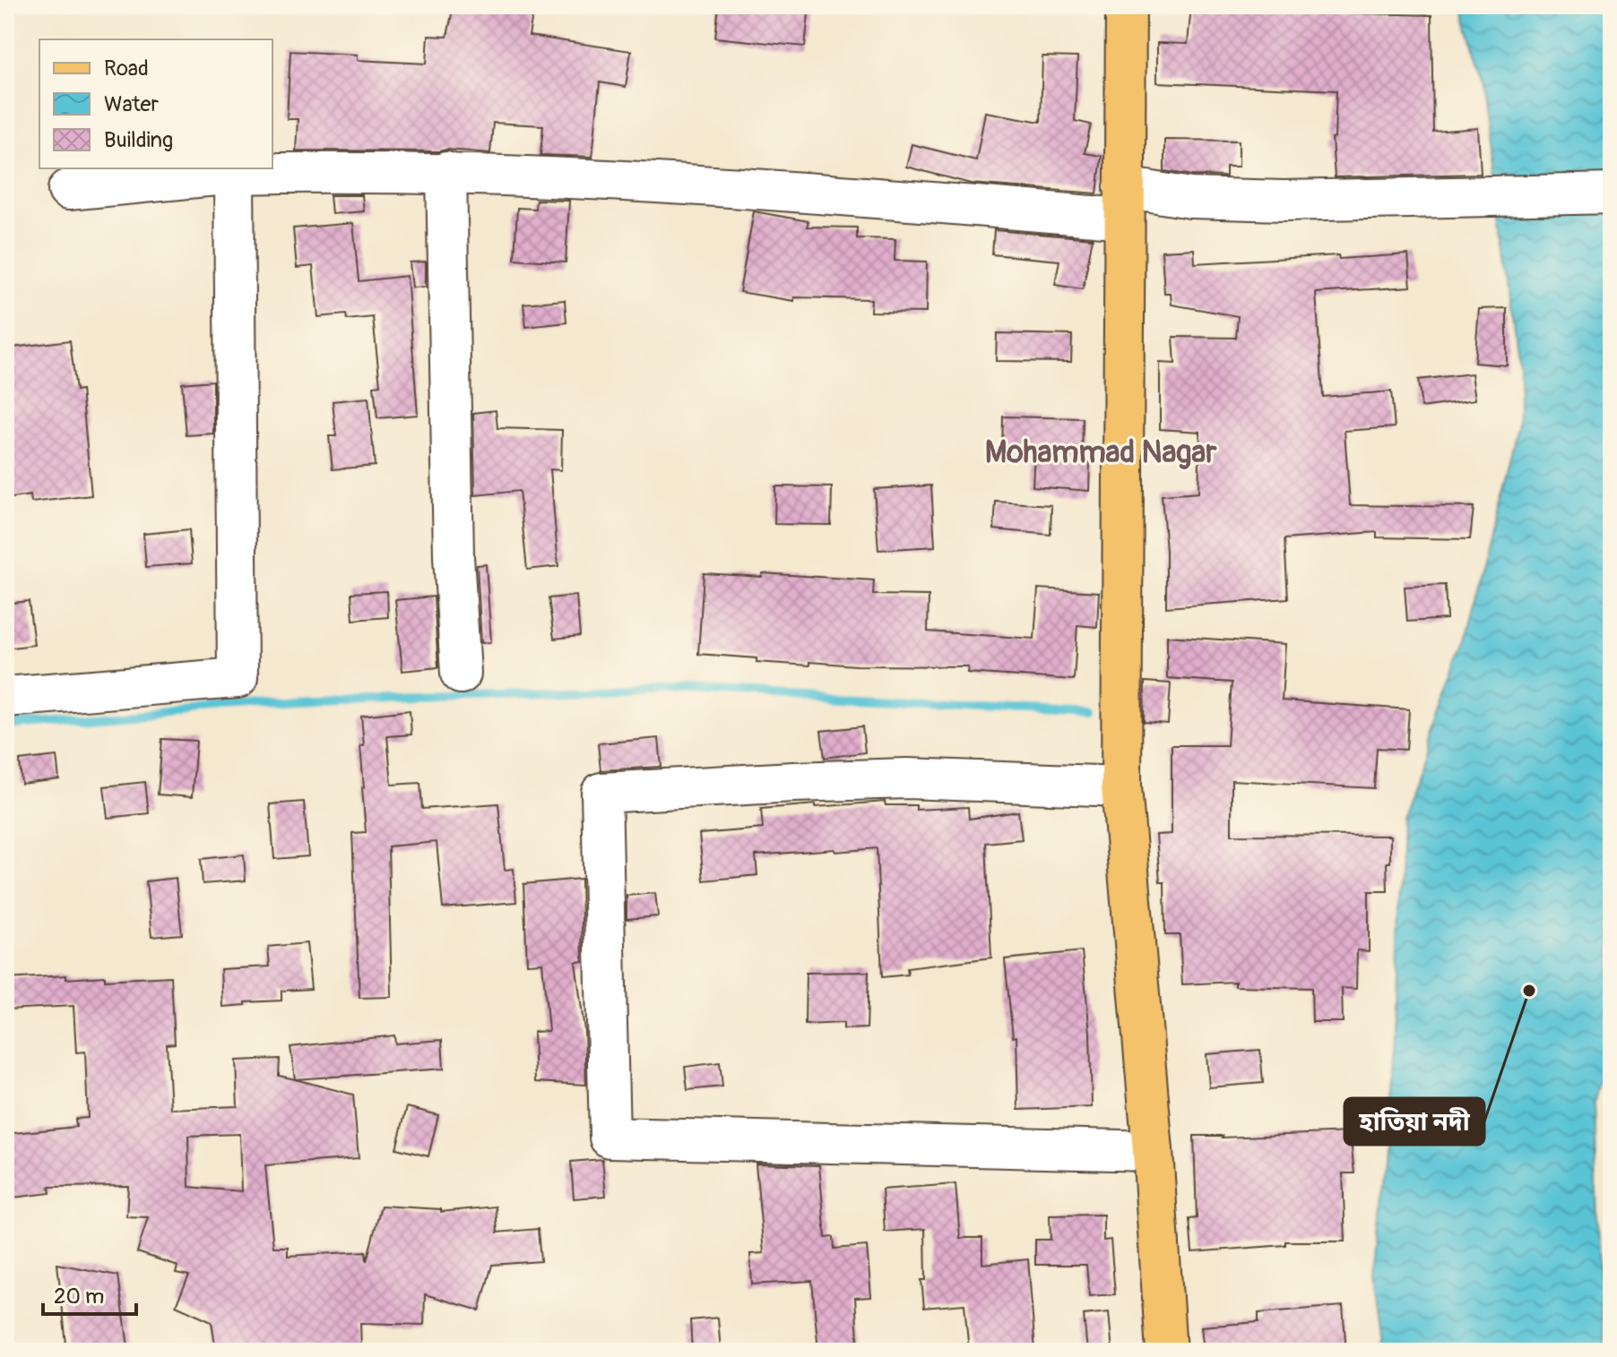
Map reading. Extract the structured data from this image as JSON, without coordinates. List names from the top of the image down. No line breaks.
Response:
{"districts":["Mohammad Nagar"],"places":["হাতিয়া নদী"],"legend":["Road","Water","Building"],"scale_bar":"20 m"}
